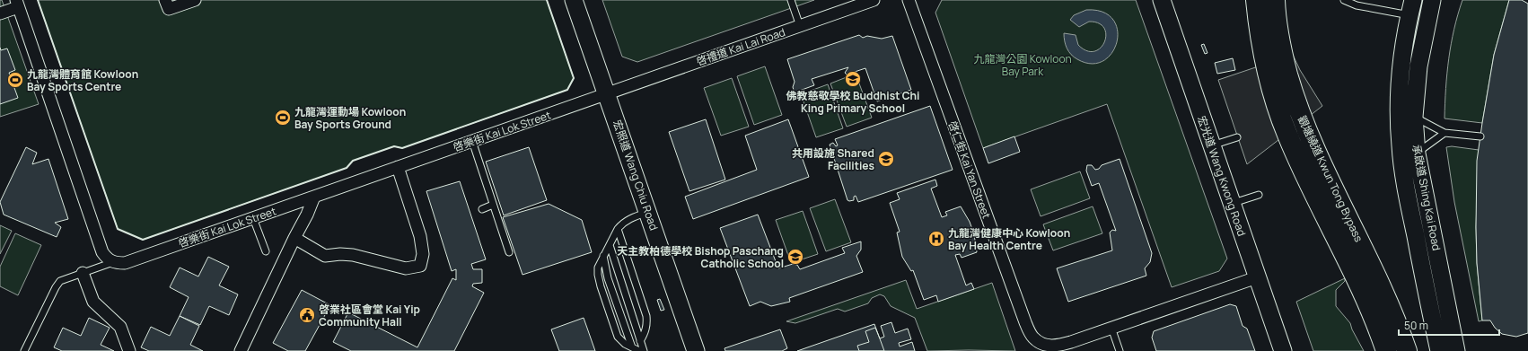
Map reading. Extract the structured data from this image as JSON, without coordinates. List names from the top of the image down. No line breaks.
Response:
{"streets":{"highway":["觀塘繞道 Kwun Tong Bypass"],"street":["啓禮道 Kai Lai Road","啓樂街 Kai Lok Street","啓仁街 Kai Yan Street","宏照道 Wang Chiu Road","宏光道 Wang Kwong Road","承啟道 Shing Kai Road"]},"crossings":[["啓禮道 Kai Lai Road","啓樂街 Kai Lok Street"],["啓禮道 Kai Lai Road","宏照道 Wang Chiu Road"],["啓樂街 Kai Lok Street","宏照道 Wang Chiu Road"],["啓仁街 Kai Yan Street","宏光道 Wang Kwong Road"]],"parks":["九龍灣公園 Kowloon Bay Park"],"places":{"school or university":["佛教慈敬學校 Buddhist Chi King Primary School","共用設施 Shared Facilities","天主教柏德學校 Bishop Paschang Catholic School"],"sports":["九龍灣體育館 Kowloon Bay Sports Centre","九龍灣運動場 Kowloon Bay Sports Ground"],"hospital":["九龍灣健康中心 Kowloon Bay Health Centre"],"public building":["啓業社區會堂 Kai Yip Community Hall"]},"scale_bar":"50 m"}
